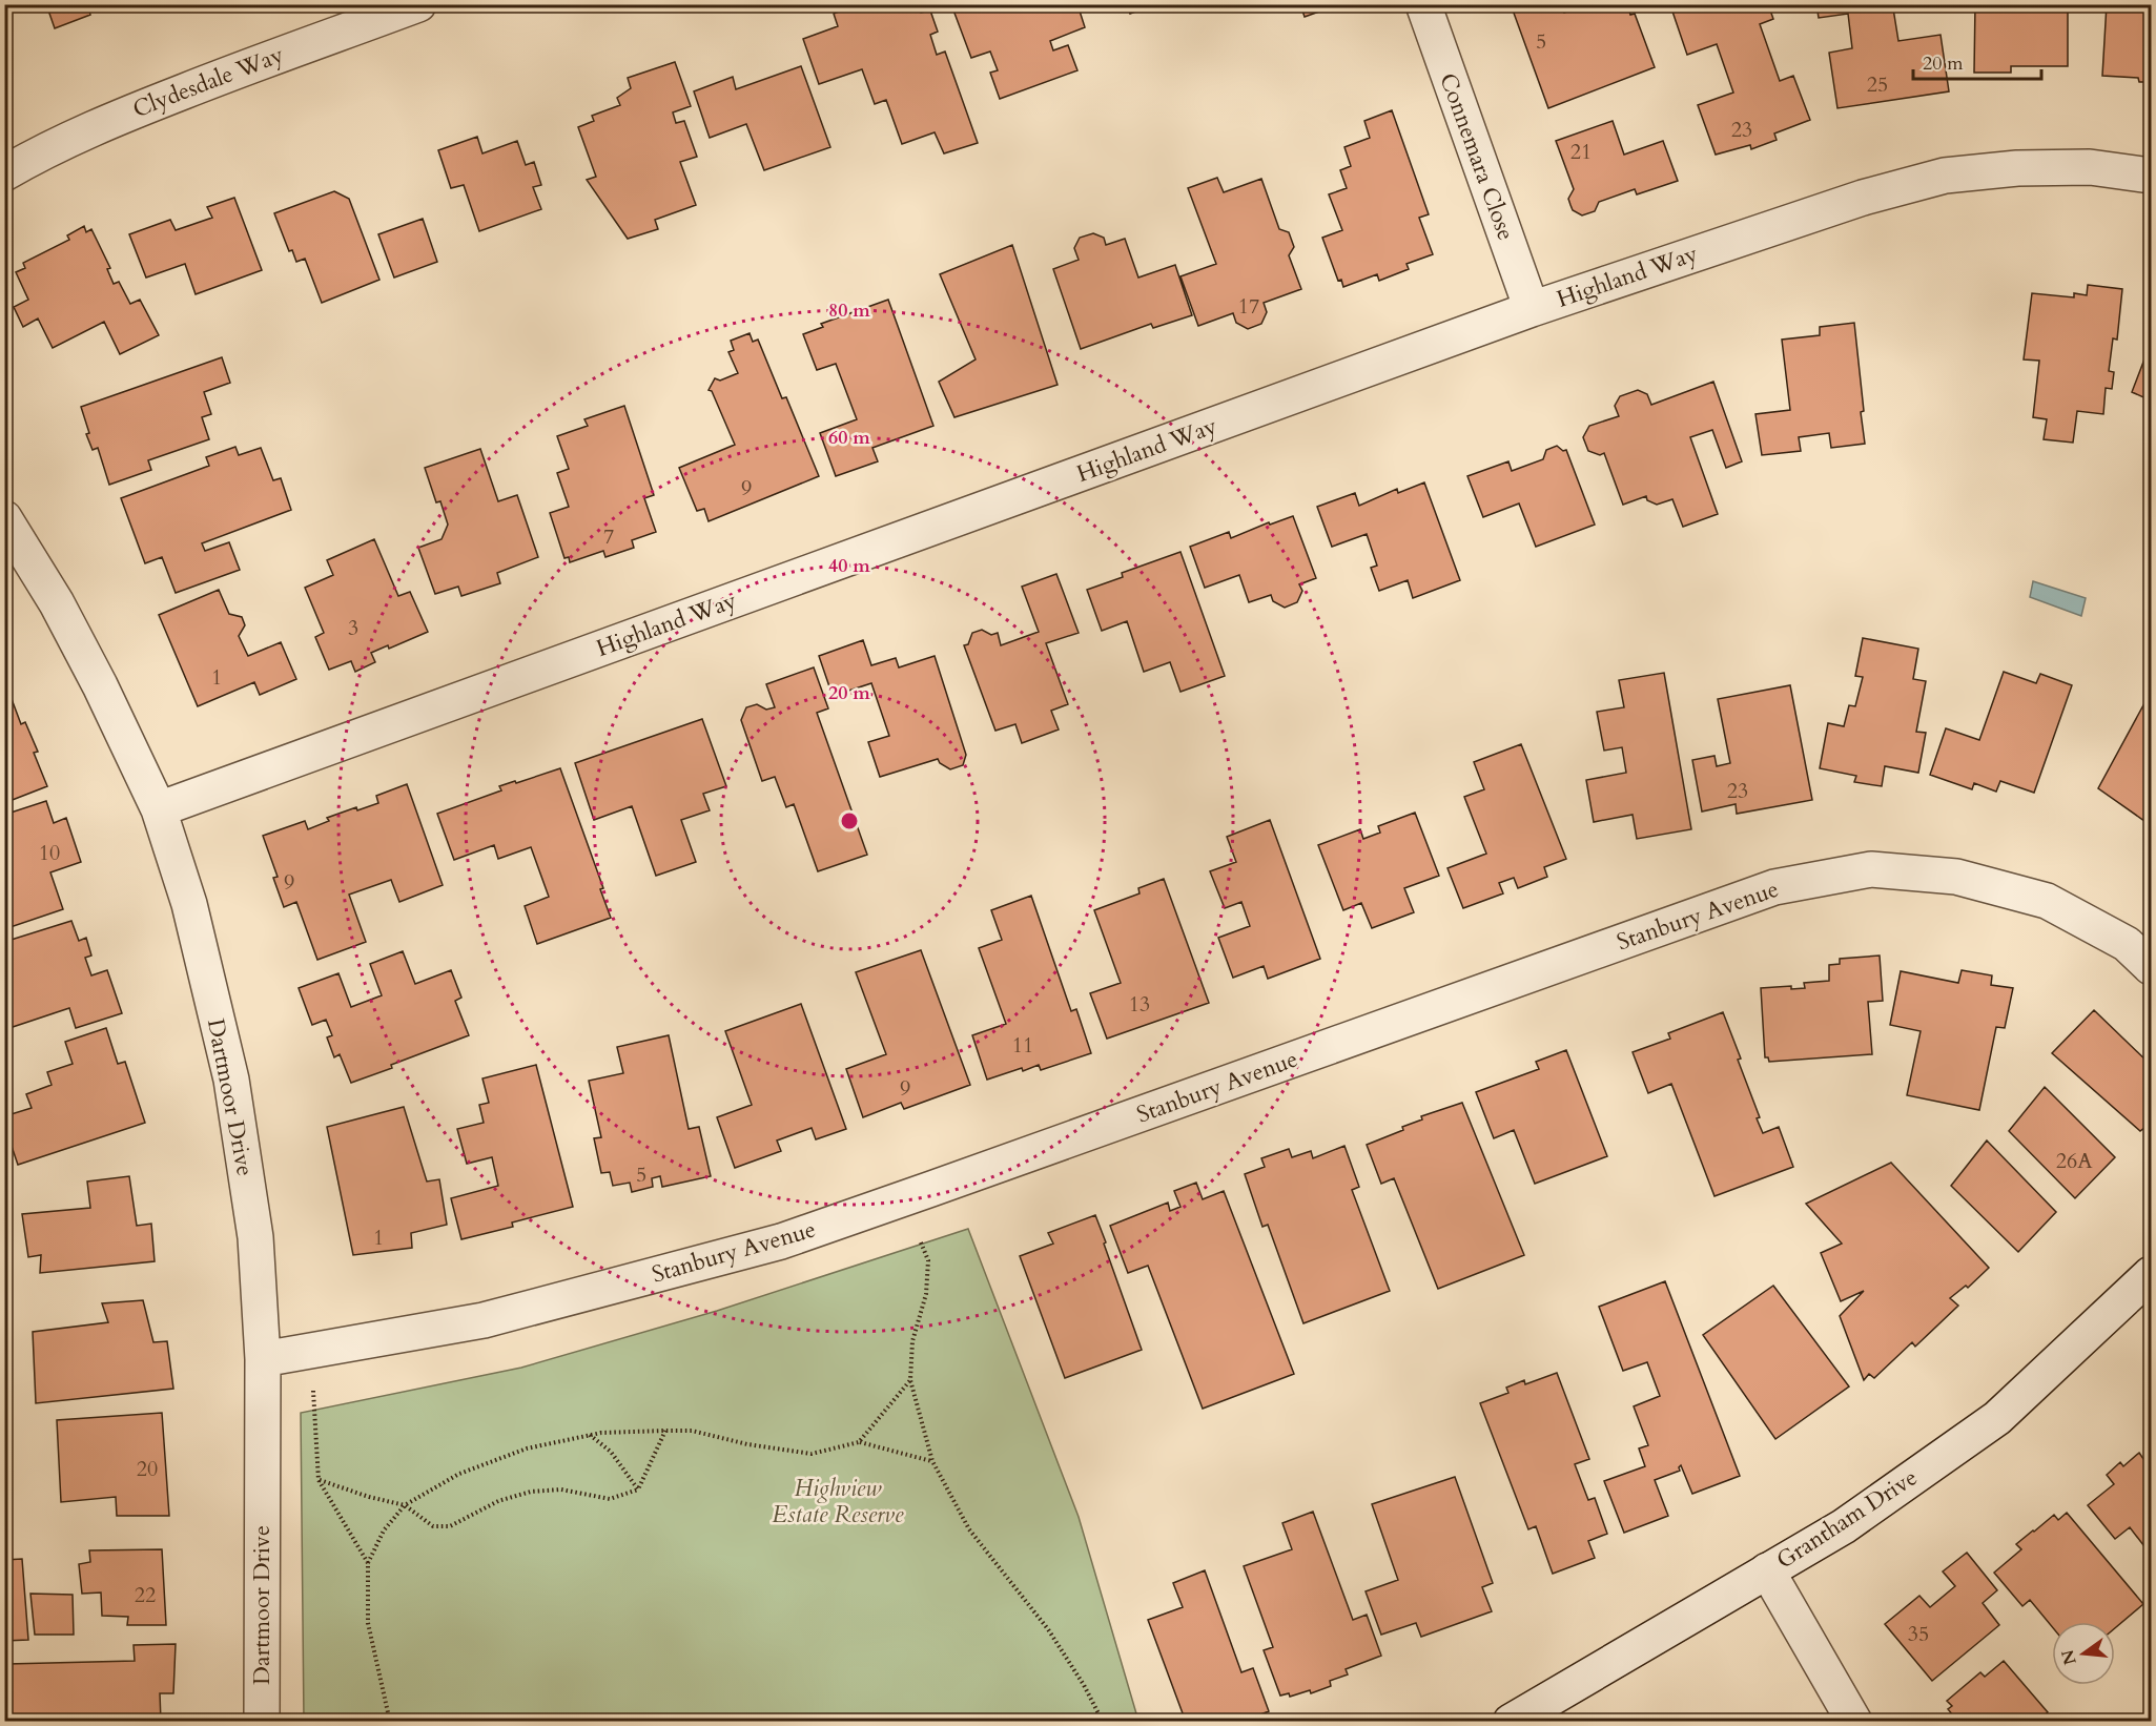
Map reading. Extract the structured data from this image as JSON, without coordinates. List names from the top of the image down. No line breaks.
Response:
{"streets":{"street":["Clydesdale Way","Connemara Close","Highland Way","Stanbury Avenue","Dartmoor Drive","Grantham Drive"]},"crossings":[["Connemara Close","Highland Way"],["Highland Way","Dartmoor Drive"],["Stanbury Avenue","Dartmoor Drive"]],"parks":["Highview Estate Reserve"],"house_numbers":["5","25","23","21","17","9","7","3","1","23","10","9","13","11","9","26A","5","1","20","22","35"],"scale_bar":"20 m","north":"left","rings":["80 m","60 m","40 m","20 m"]}
